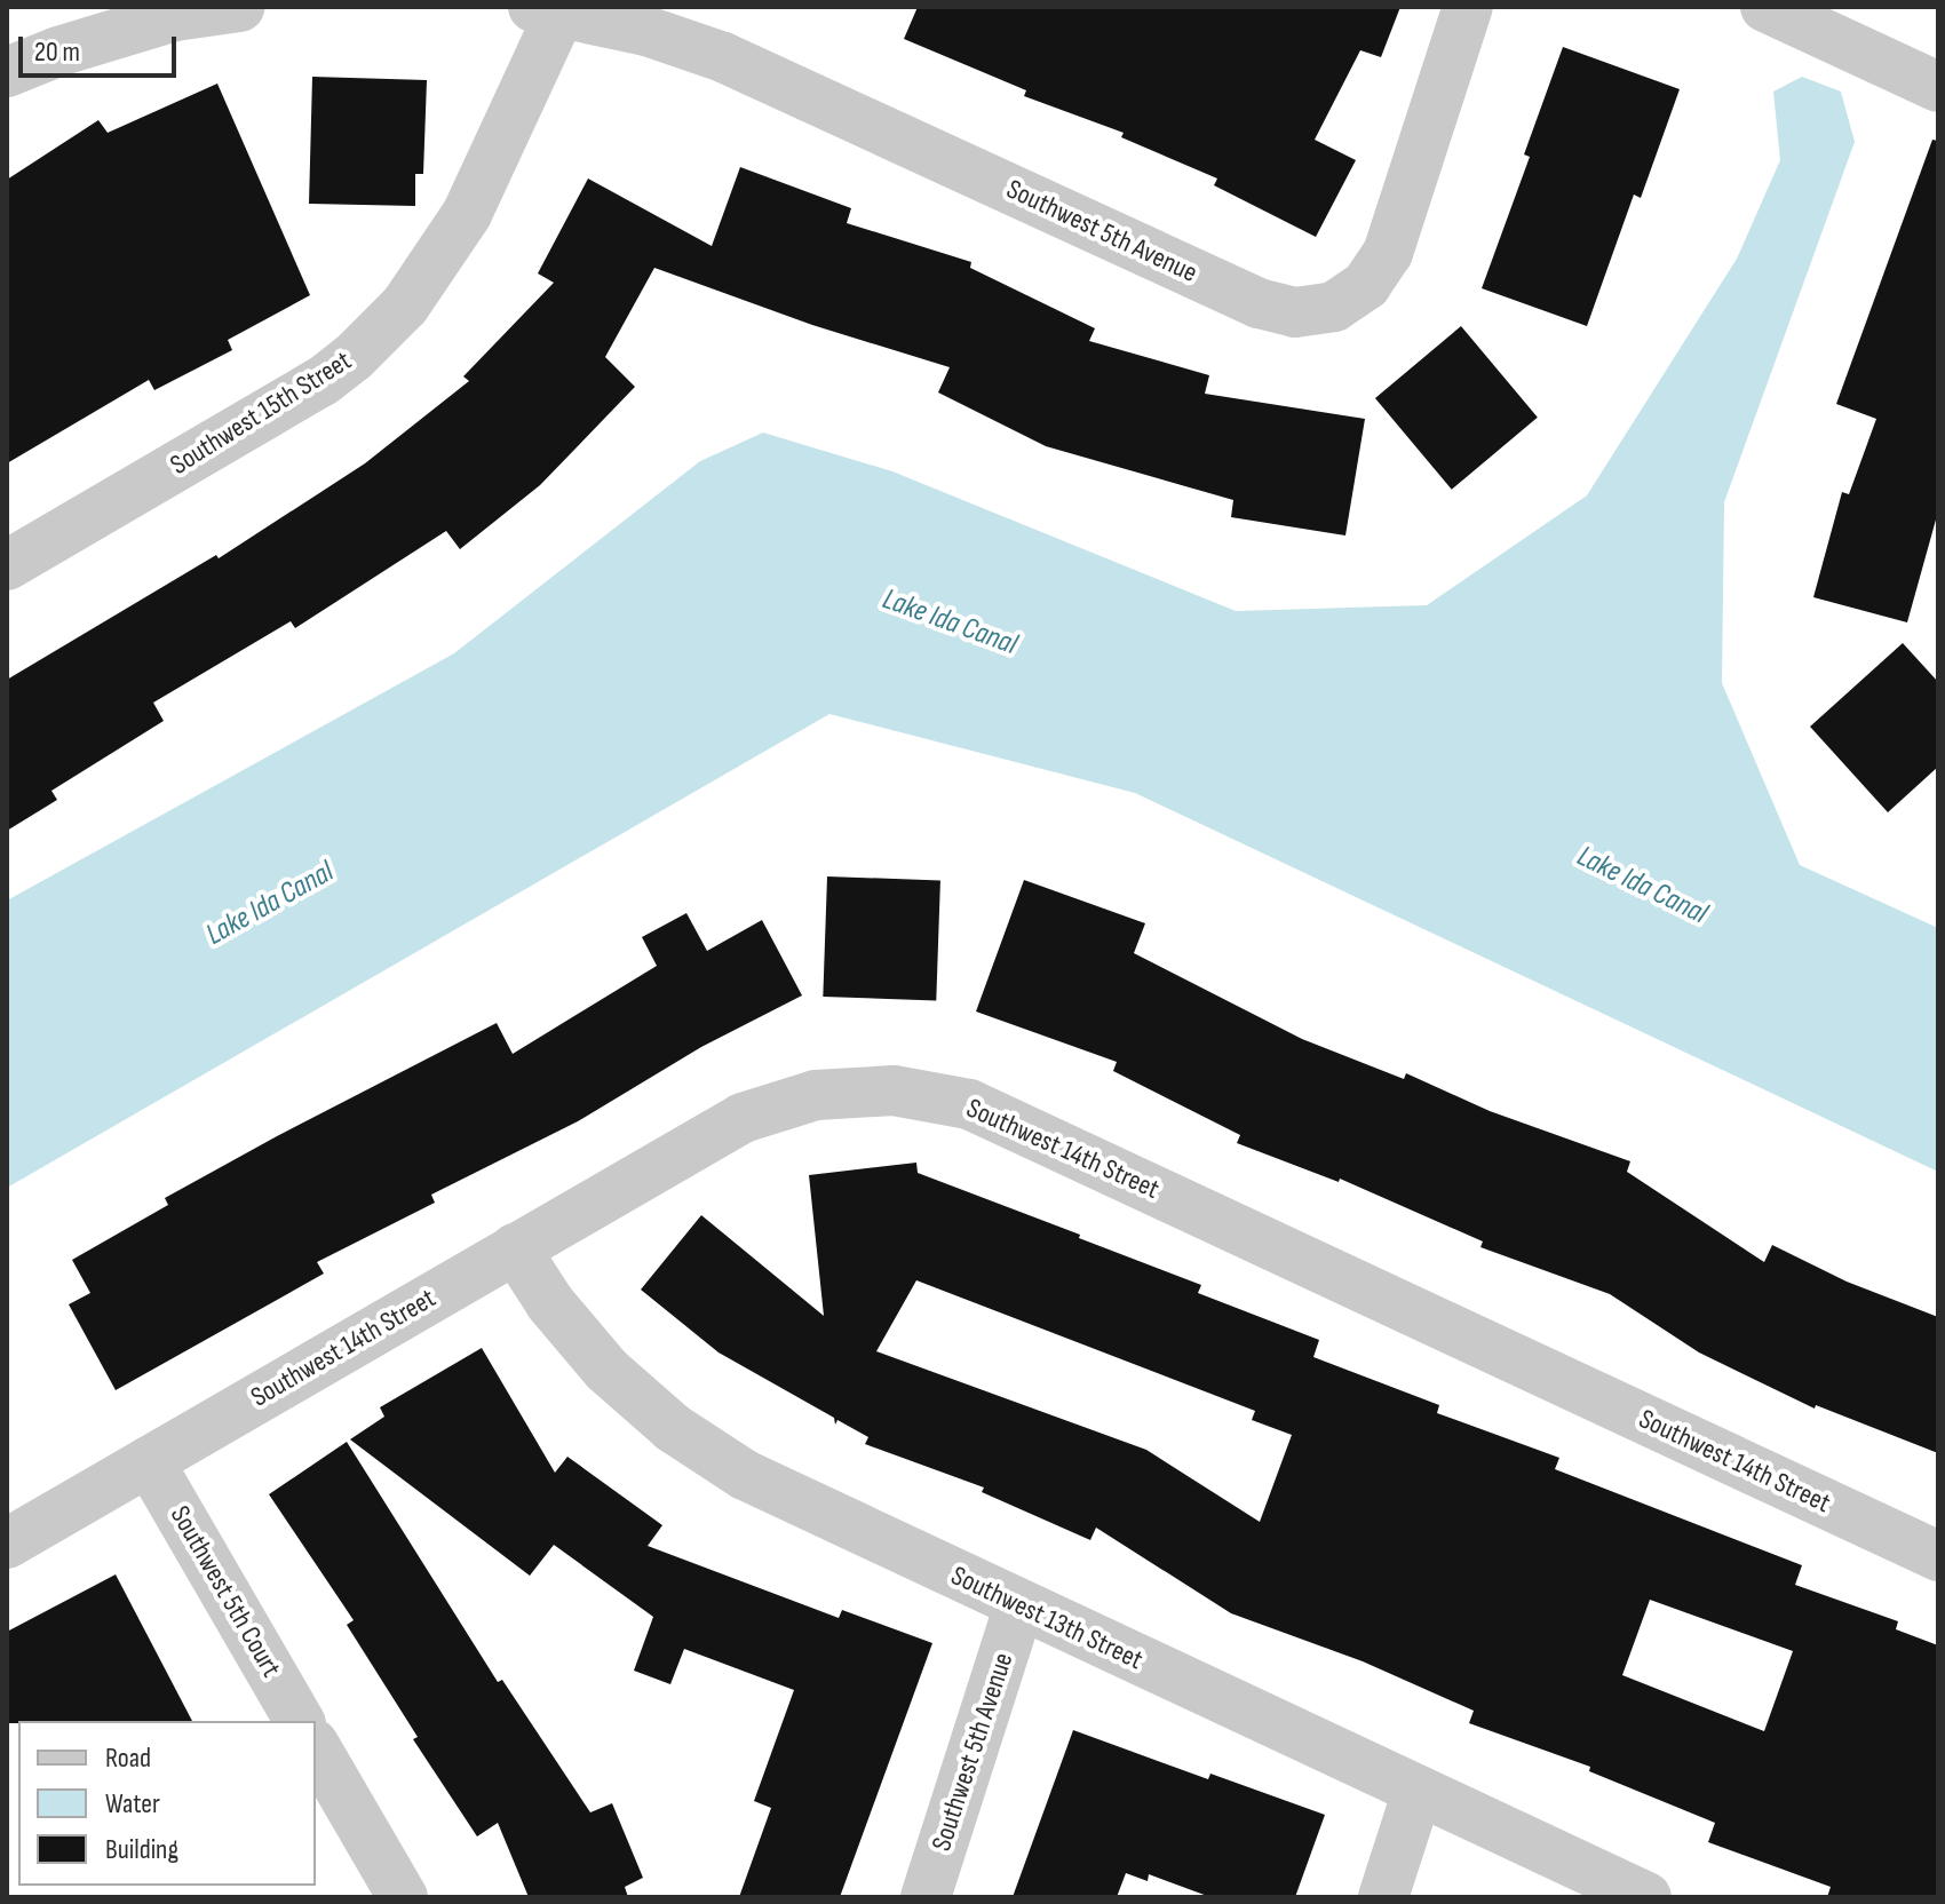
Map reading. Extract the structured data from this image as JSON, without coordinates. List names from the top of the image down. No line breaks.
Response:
{"streets":{"street":["Southwest 5th Avenue","Southwest 15th Street","Southwest 14th Street","Southwest 5th Court","Southwest 13th Street"]},"crossings":[["Southwest 5th Avenue","Southwest 15th Street"],["Southwest 5th Avenue","Southwest 13th Street"],["Southwest 14th Street","Southwest 5th Court"],["Southwest 14th Street","Southwest 13th Street"]],"water":["Lake Ida Canal"],"legend":["Road","Water","Building"],"scale_bar":"20 m"}
